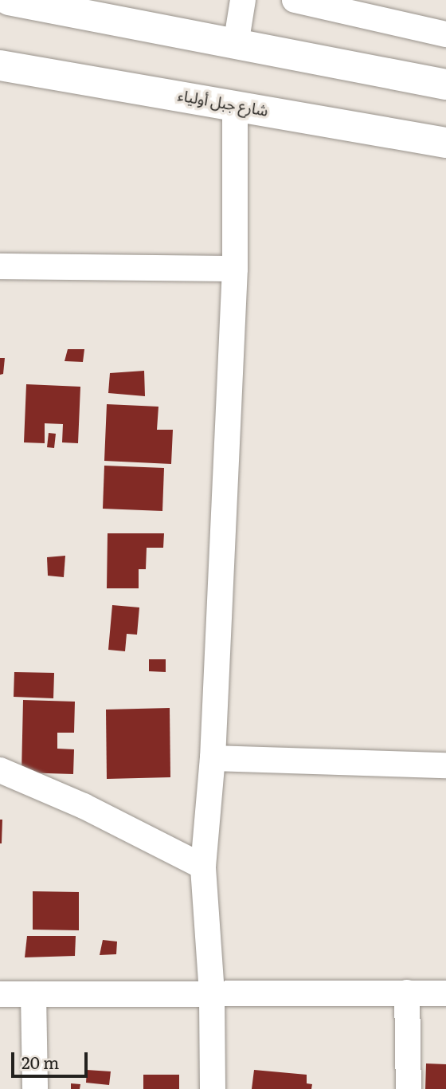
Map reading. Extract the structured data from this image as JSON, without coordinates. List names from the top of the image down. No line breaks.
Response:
{"streets":{"main road":["شارع جبل أولياء"]},"scale_bar":"20 m"}
